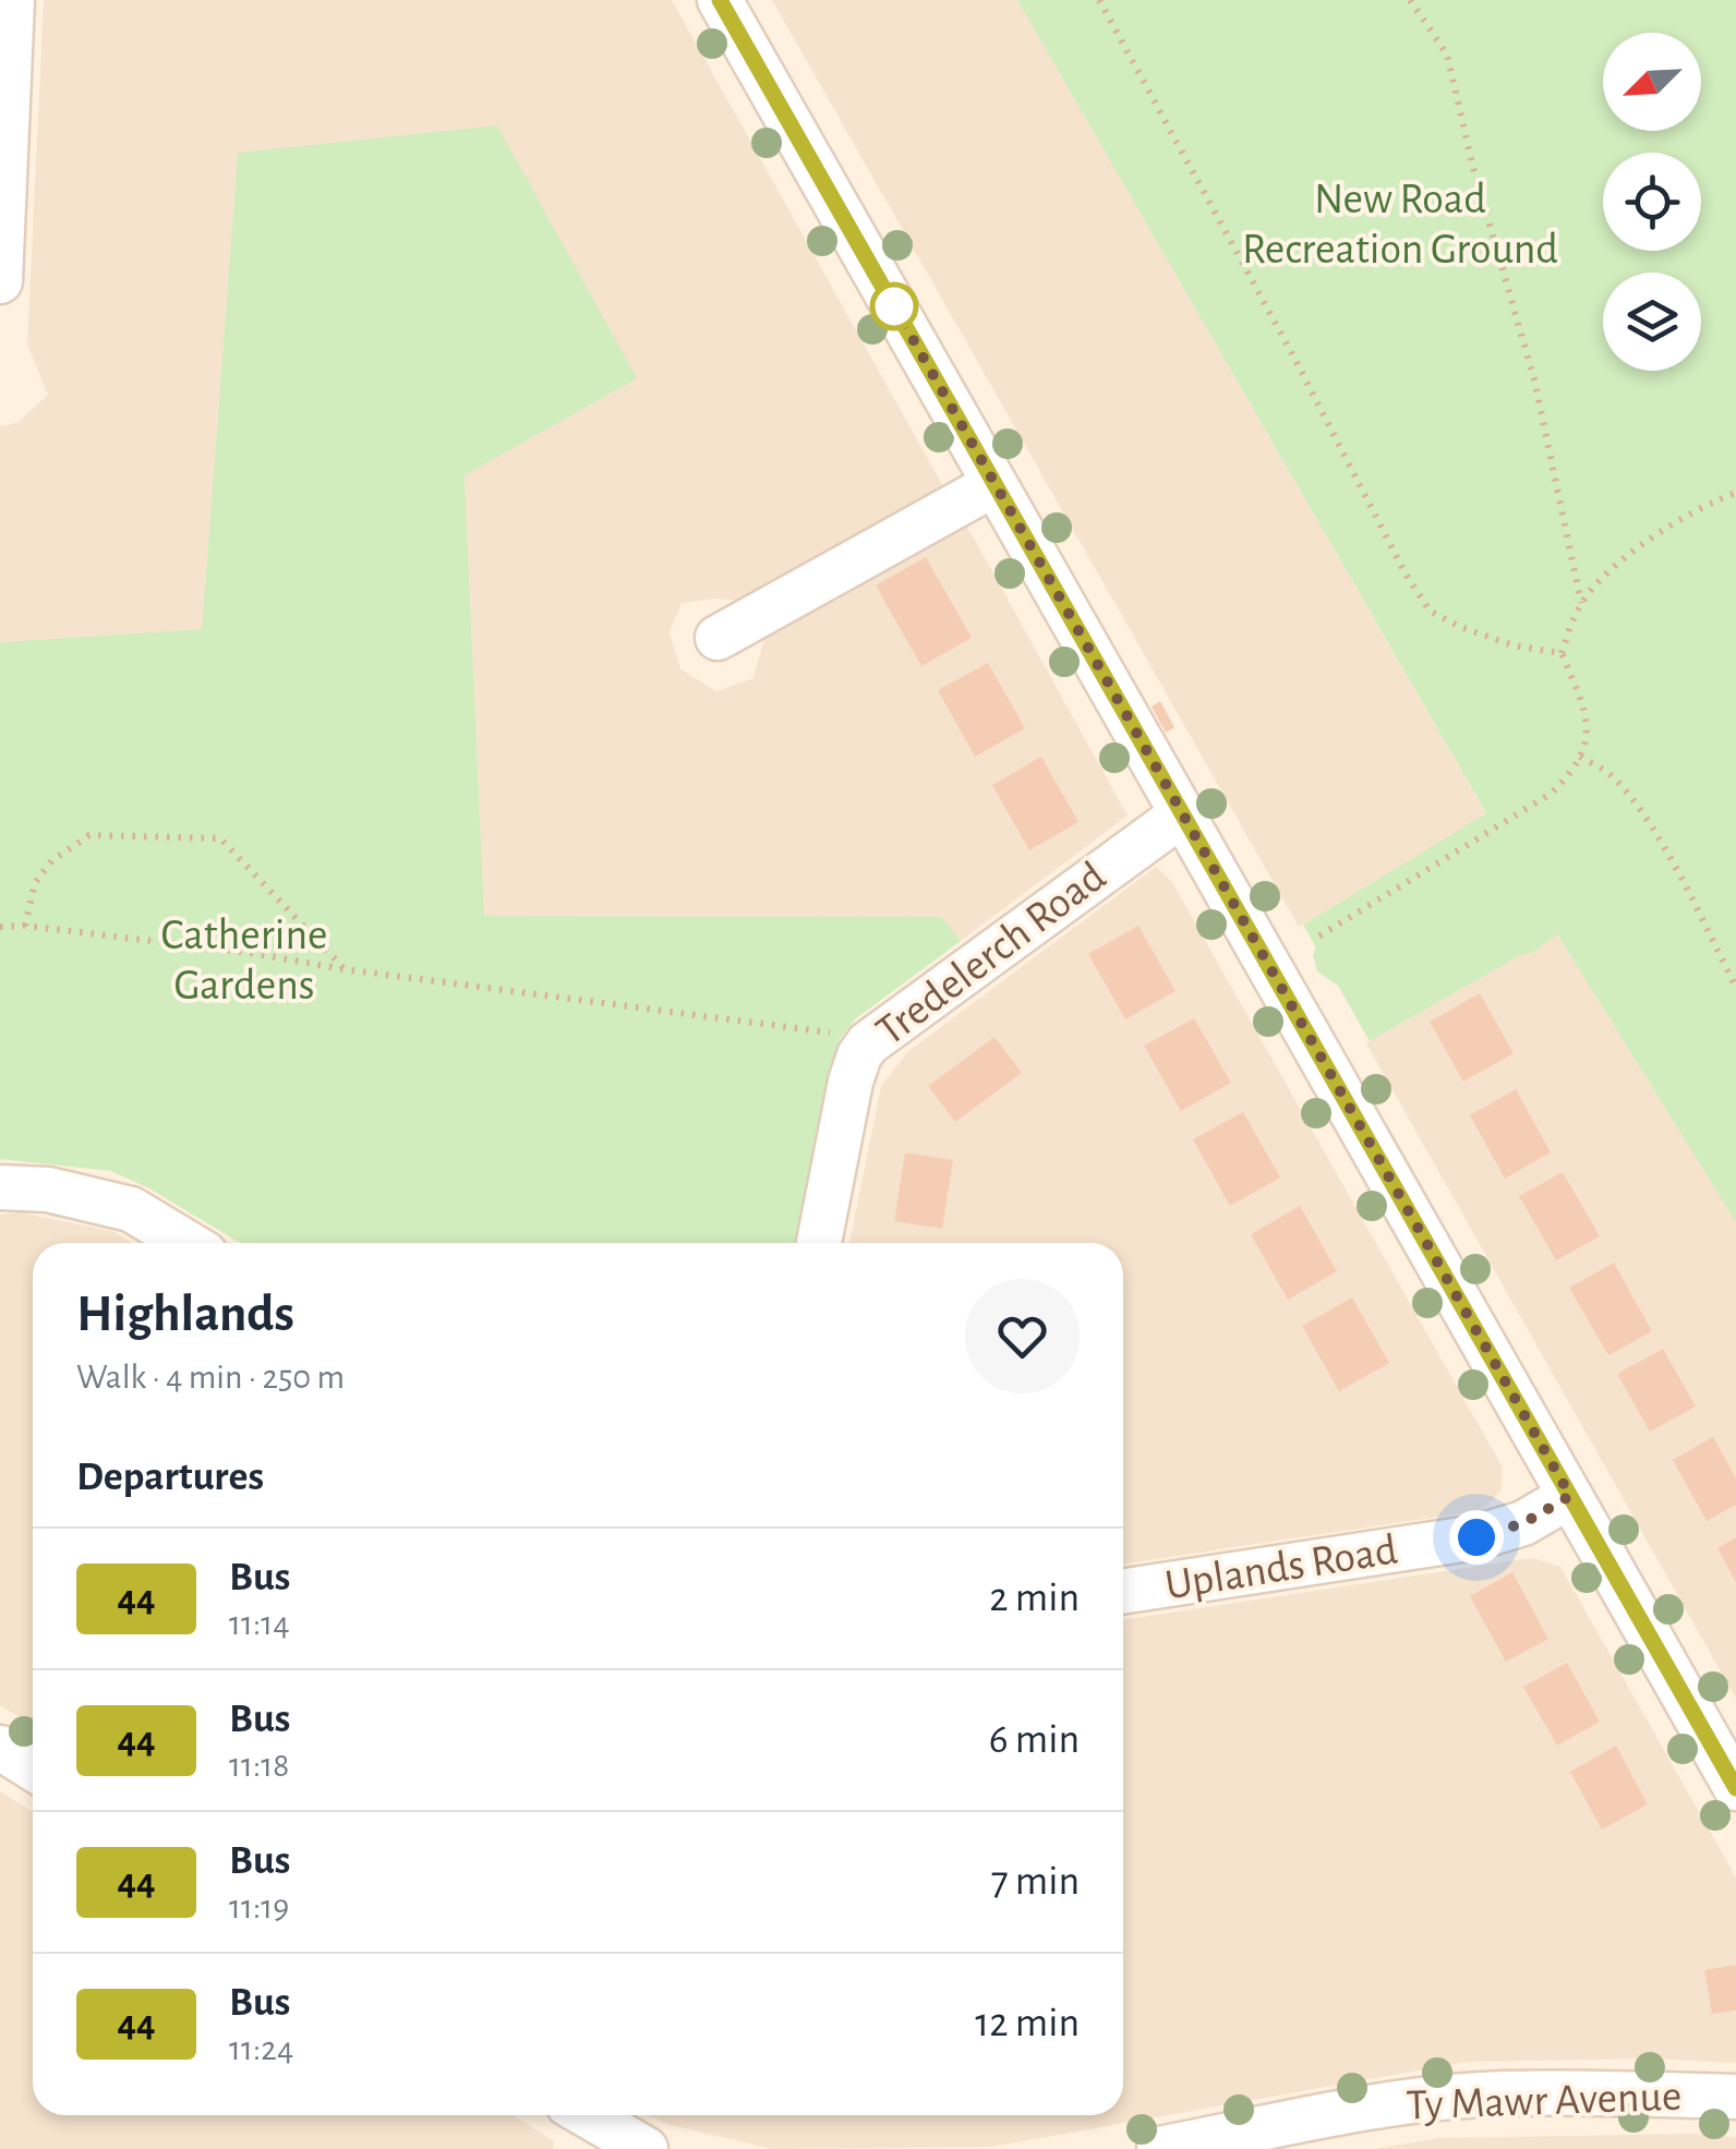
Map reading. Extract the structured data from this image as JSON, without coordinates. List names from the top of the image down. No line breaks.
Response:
{"streets":{"street":["Tredelerch Road","Uplands Road","Ty Mawr Avenue"]},"parks":["New Road Recreation Ground","Catherine Gardens"],"lines":["bus line 44"],"north":"bottom left","page":{"heading":[["Highlands","Walk · 4 min · 250 m"],"Departures"],"list":[{"mark":"44","name":"Bus","note":"11:14","value":"2 min"},{"mark":"44","name":"Bus","note":"11:18","value":"6 min"},{"mark":"44","name":"Bus","note":"11:19","value":"7 min"},{"mark":"44","name":"Bus","note":"11:24","value":"12 min"}]}}
